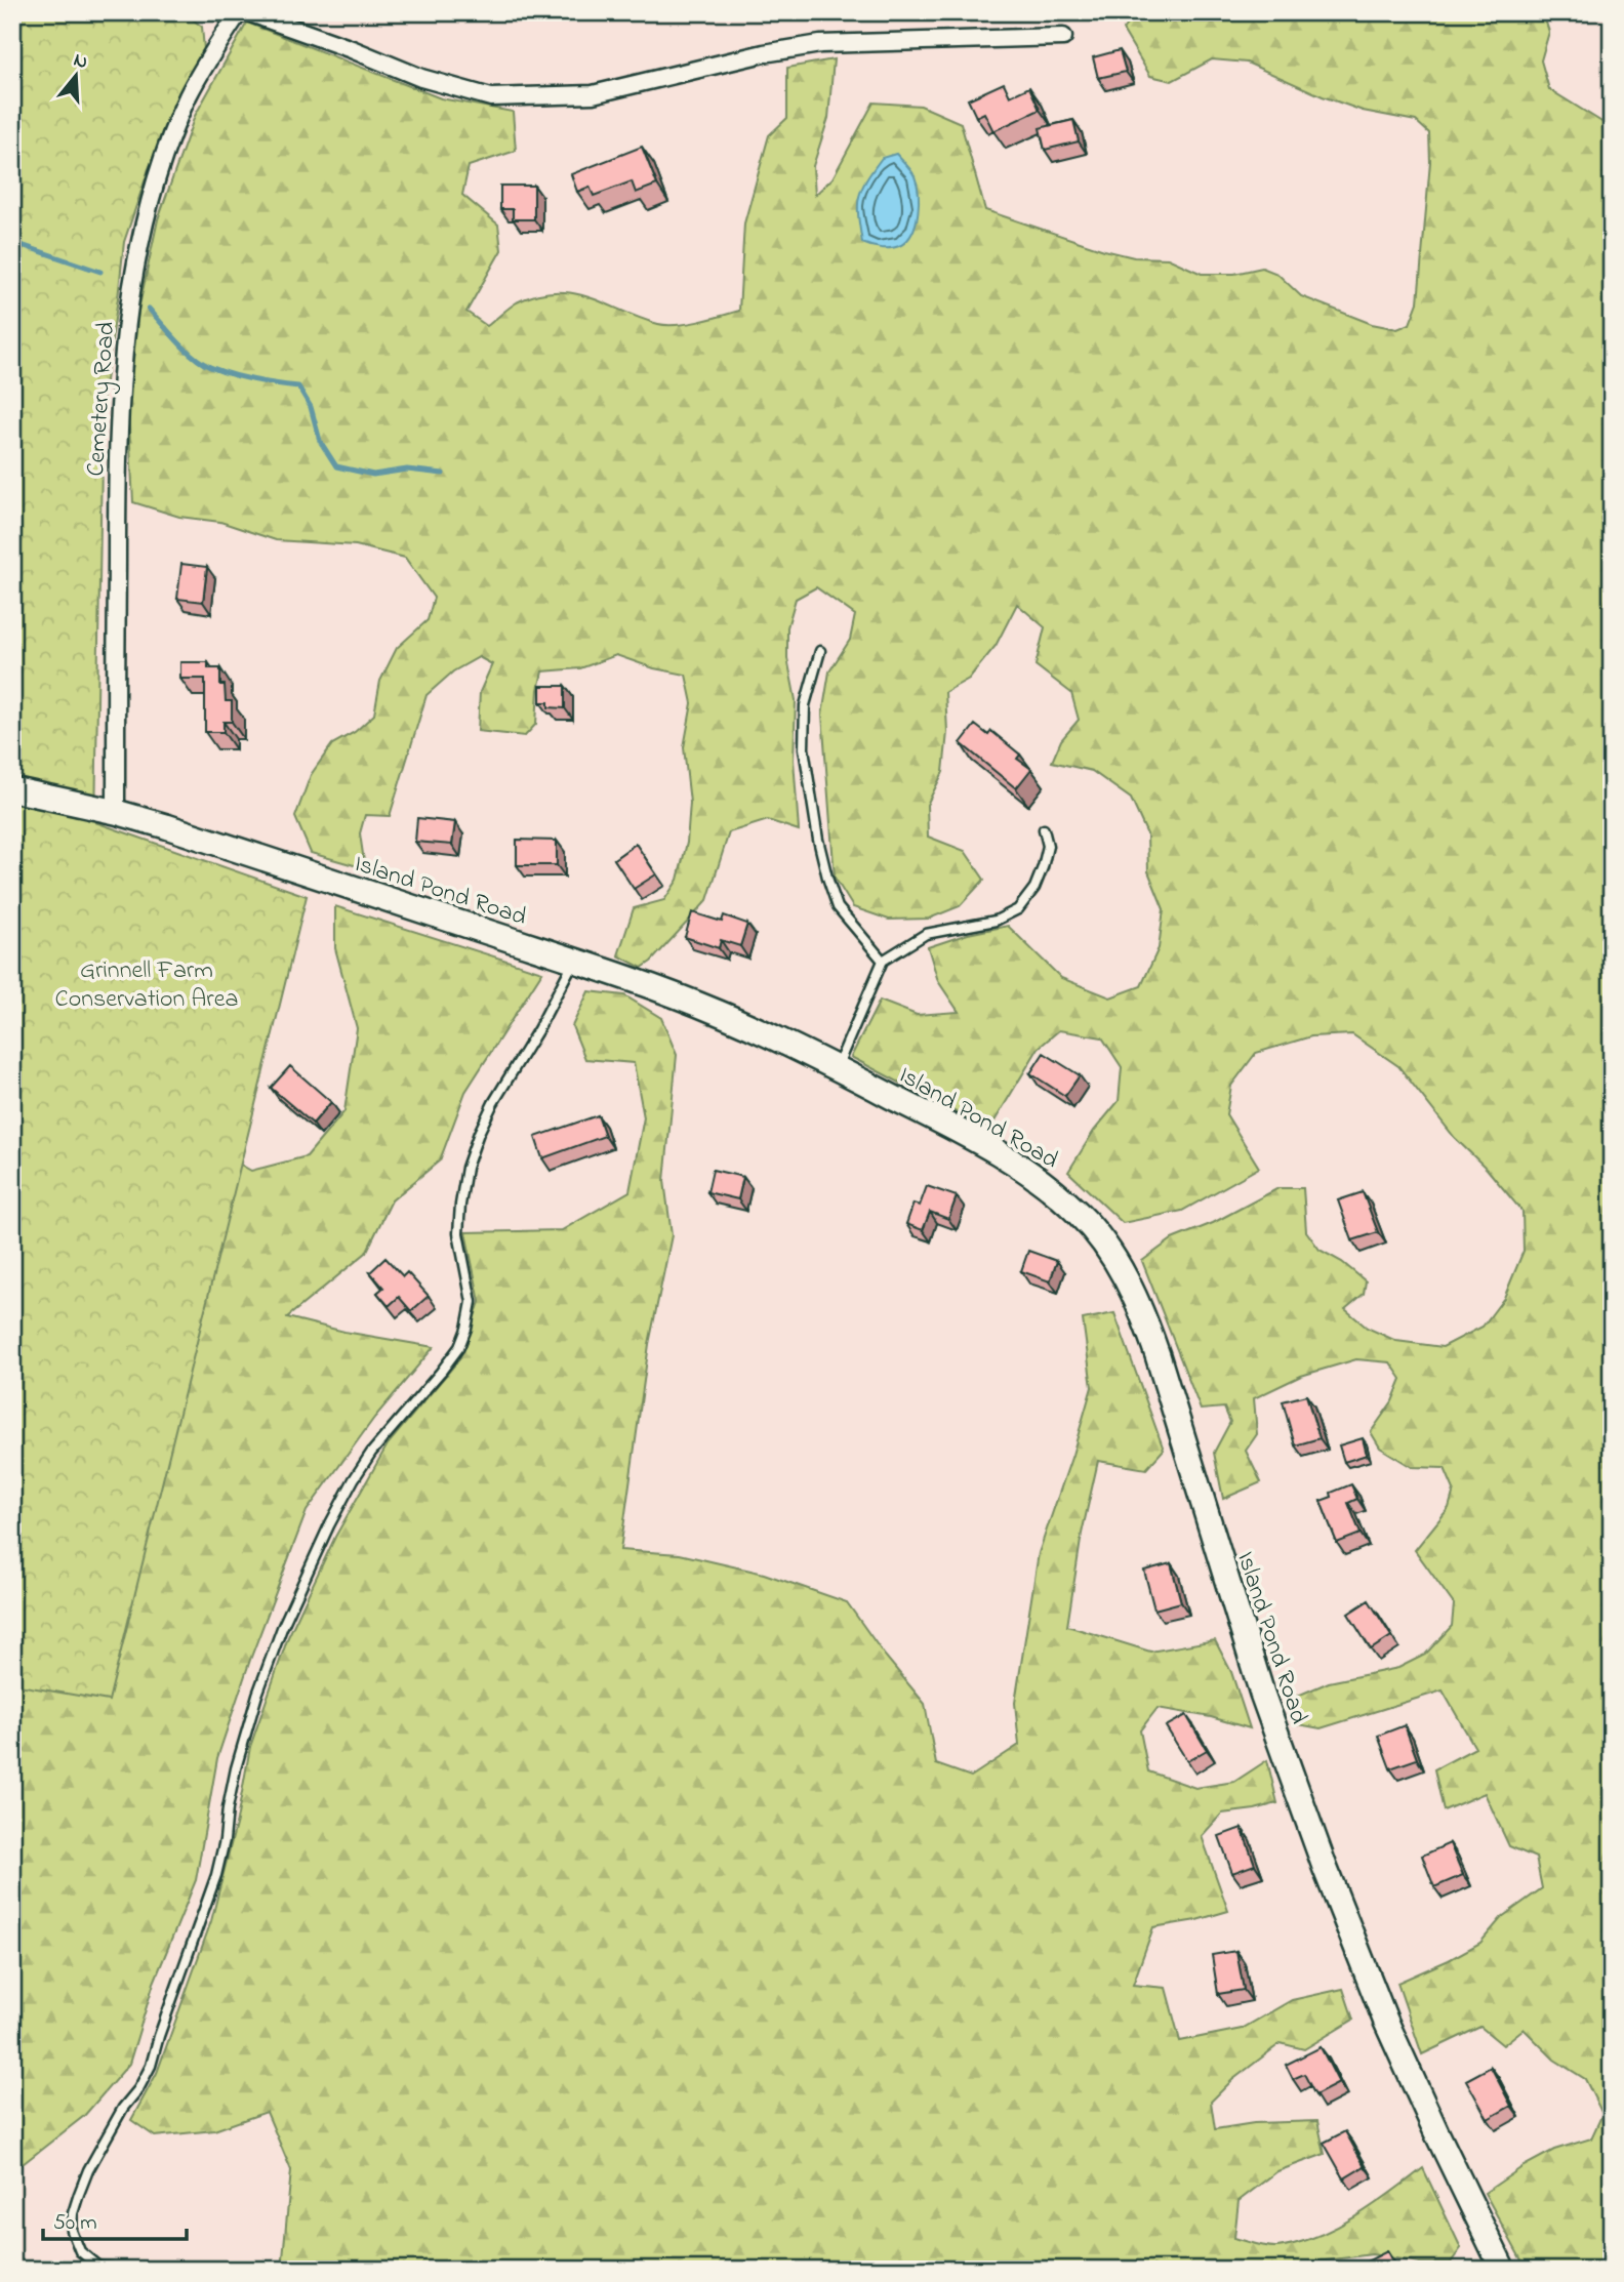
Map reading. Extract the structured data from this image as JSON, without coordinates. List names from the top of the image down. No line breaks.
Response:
{"streets":{"street":["Cemetery Road","Island Pond Road"]},"crossings":[["Cemetery Road","Island Pond Road"]],"parks":["Grinnell Farm Conservation Area"],"scale_bar":"50 m","north":"top"}
